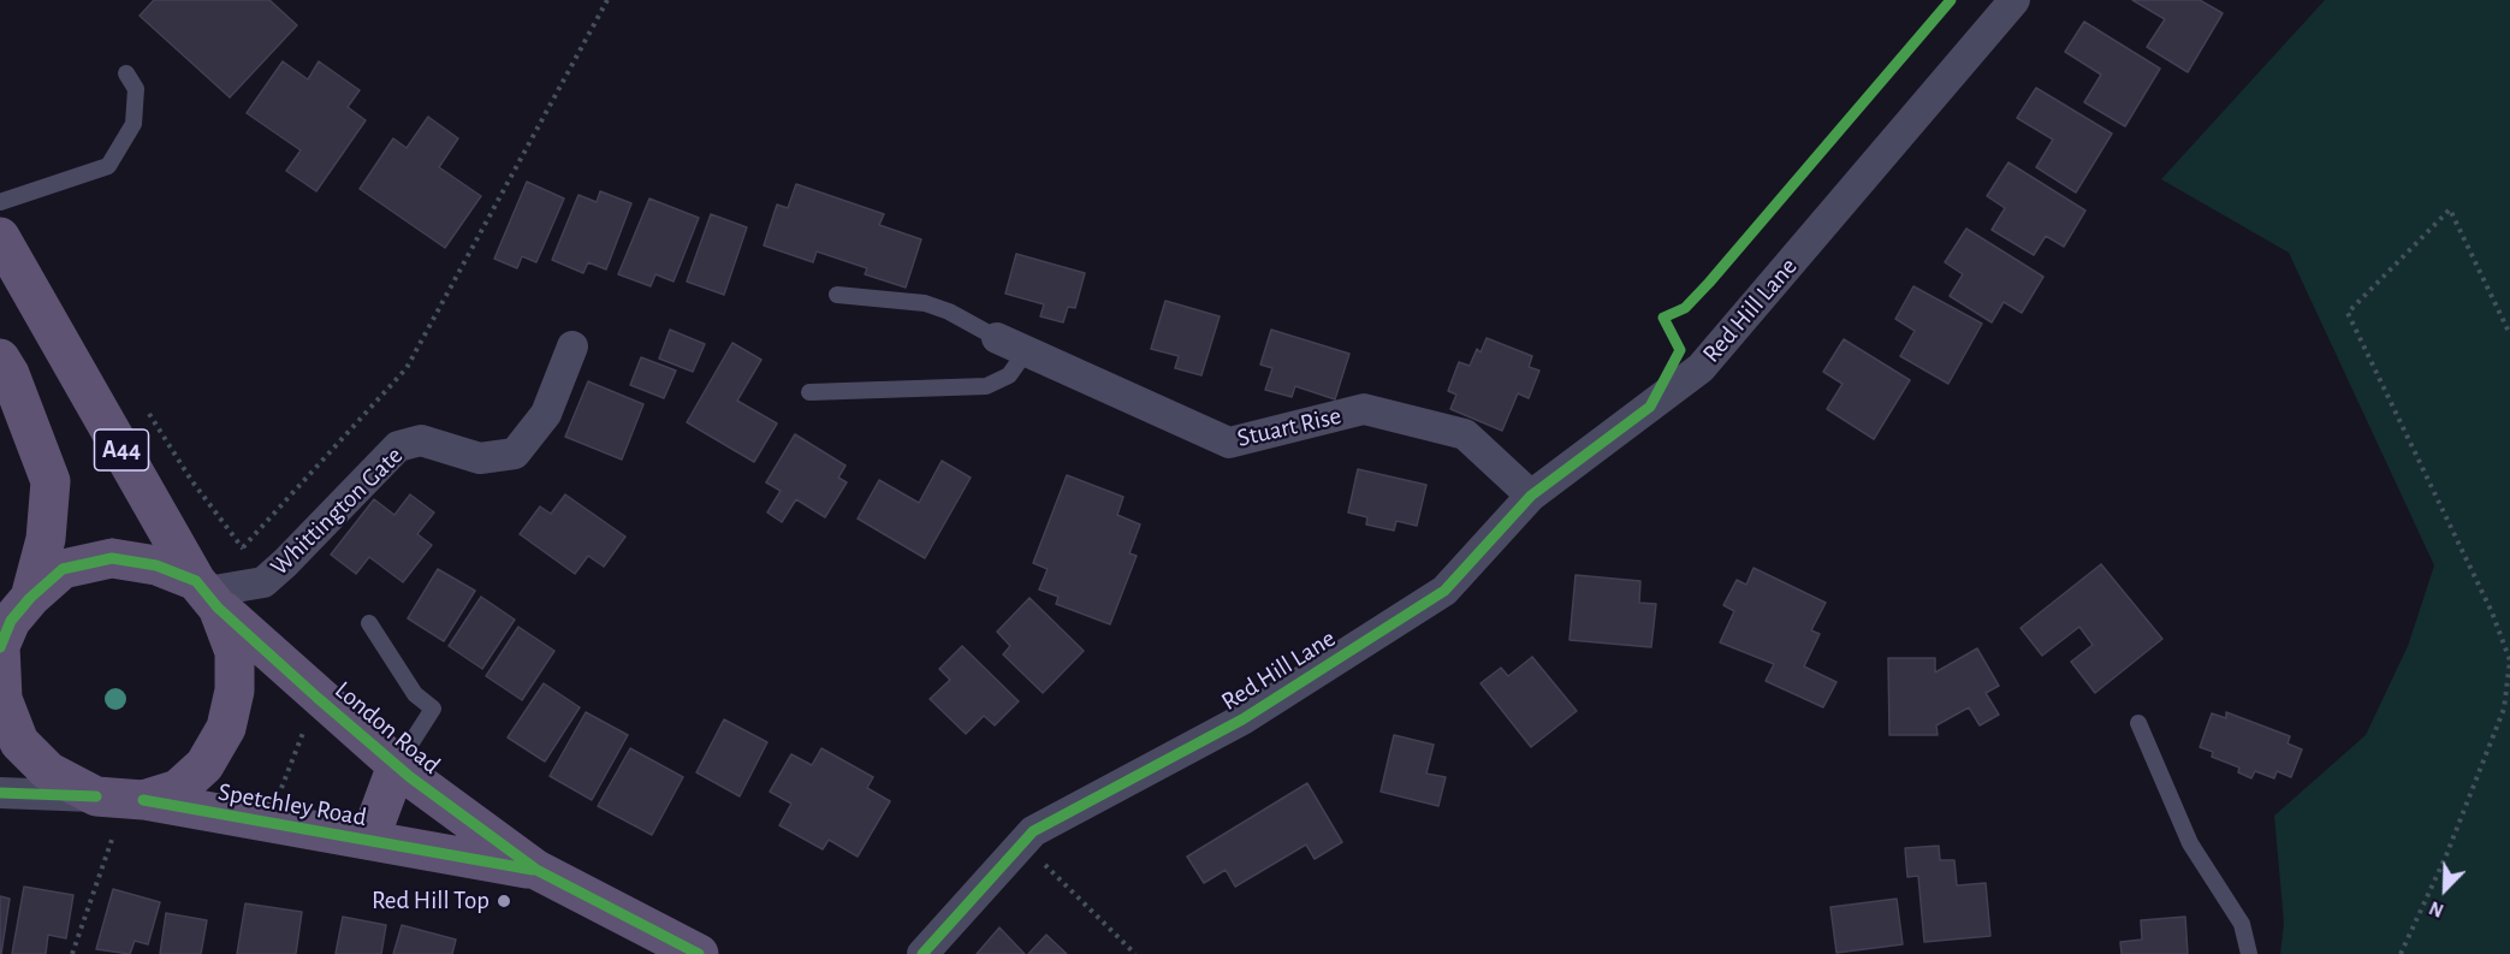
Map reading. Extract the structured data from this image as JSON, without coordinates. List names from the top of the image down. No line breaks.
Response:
{"streets":{"main road":["A44","London Road","Spetchley Road"],"street":["Red Hill Lane","Stuart Rise","Whittington Gate"]},"crossings":[["Red Hill Lane","Stuart Rise"],["A44","Whittington Gate"],["A44","London Road"],["A44","Spetchley Road"],["Whittington Gate","London Road"],["Whittington Gate","Spetchley Road"],["London Road","Spetchley Road"]],"places":["Red Hill Top"],"north":"bottom left"}
